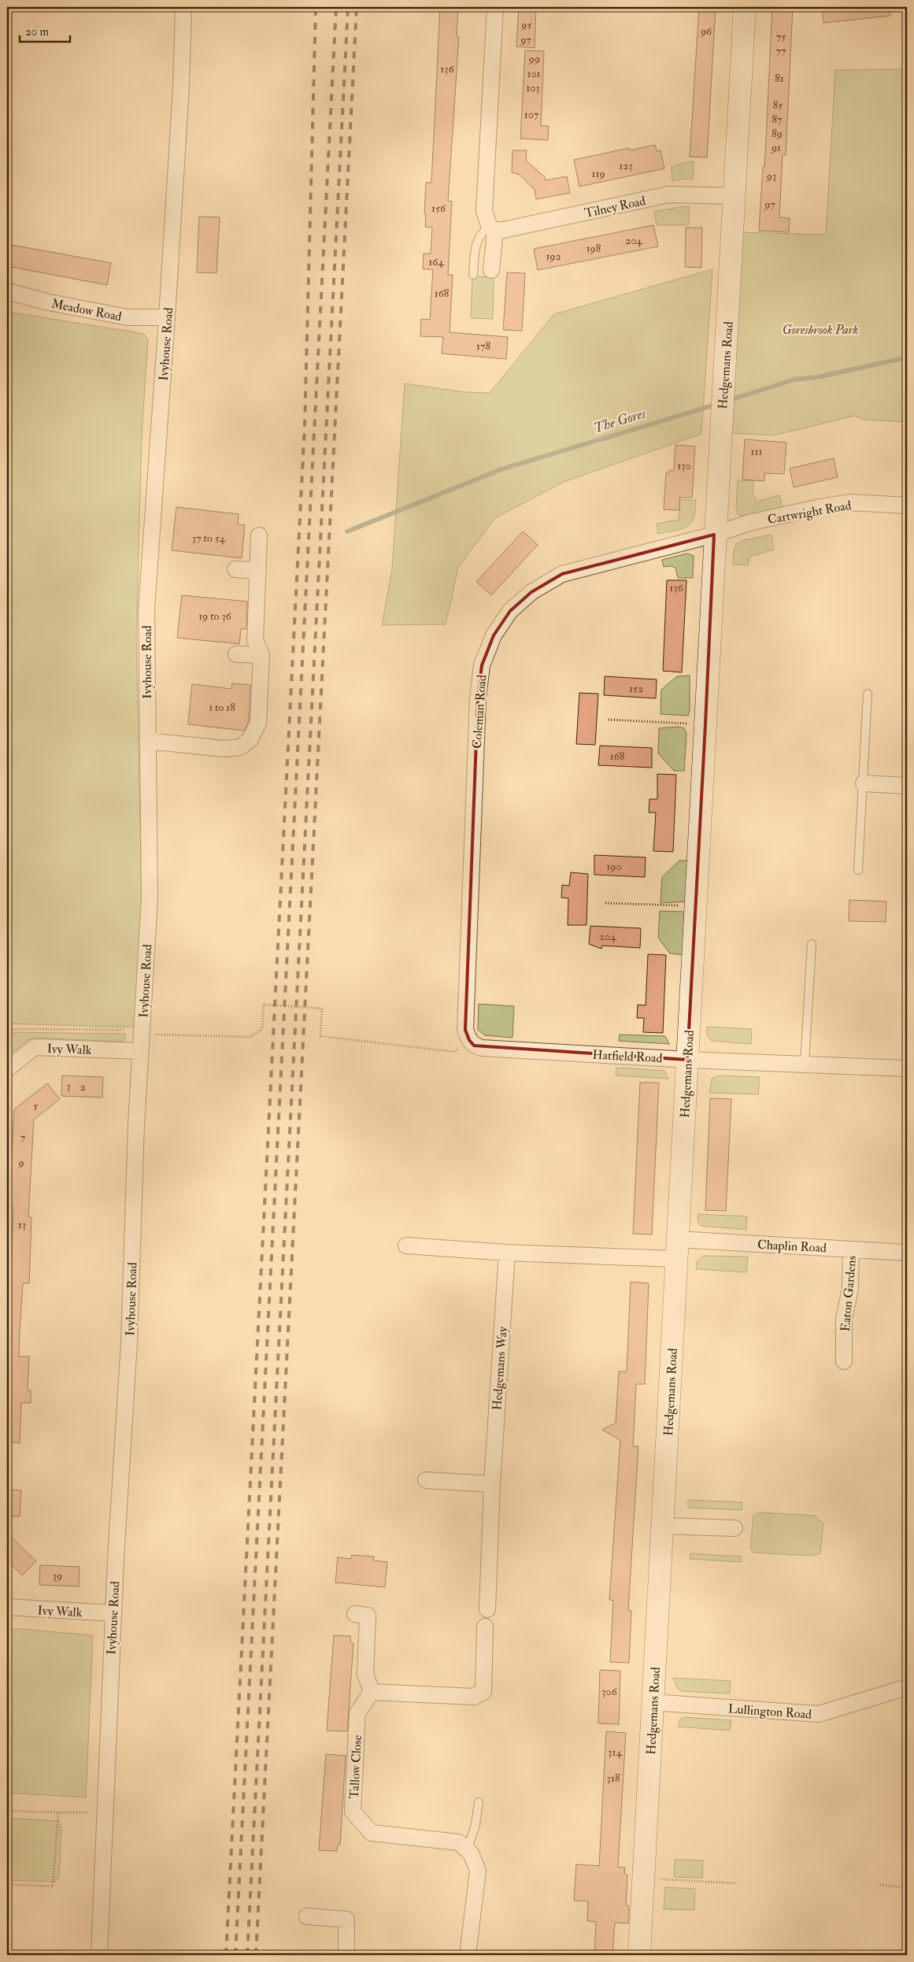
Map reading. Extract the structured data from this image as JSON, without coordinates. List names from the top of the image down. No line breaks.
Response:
{"streets":{"street":["Tilney Road","Meadow Road","Ivyhouse Road","Hedgemans Road","Cartwright Road","Coleman Road","Ivy Walk","Hatfield Road","Chaplin Road","Eaton Gardens","Hedgemans Way","Lullington Road","Tallow Close"]},"crossings":[["Tilney Road","Hedgemans Road"],["Meadow Road","Ivyhouse Road"],["Ivyhouse Road","Ivy Walk"],["Hedgemans Road","Cartwright Road"],["Hedgemans Road","Coleman Road"],["Hedgemans Road","Hatfield Road"],["Hedgemans Road","Chaplin Road"],["Hedgemans Road","Lullington Road"],["Cartwright Road","Coleman Road"],["Coleman Road","Hatfield Road"],["Chaplin Road","Eaton Gardens"]],"water":["The Gores"],"parks":["Goresbrook Park"],"house_numbers":["95","96","75","97","77","99","136","101","81","103","85","107","87","89","91","123","119","93","97","156","204","198","192","164","168","178","111","130","37 to 54","136","19 to 36","152","1 to 18","168","190","204","3","2","5","7","9","13","39","306","314","318"],"scale_bar":"20 m"}
